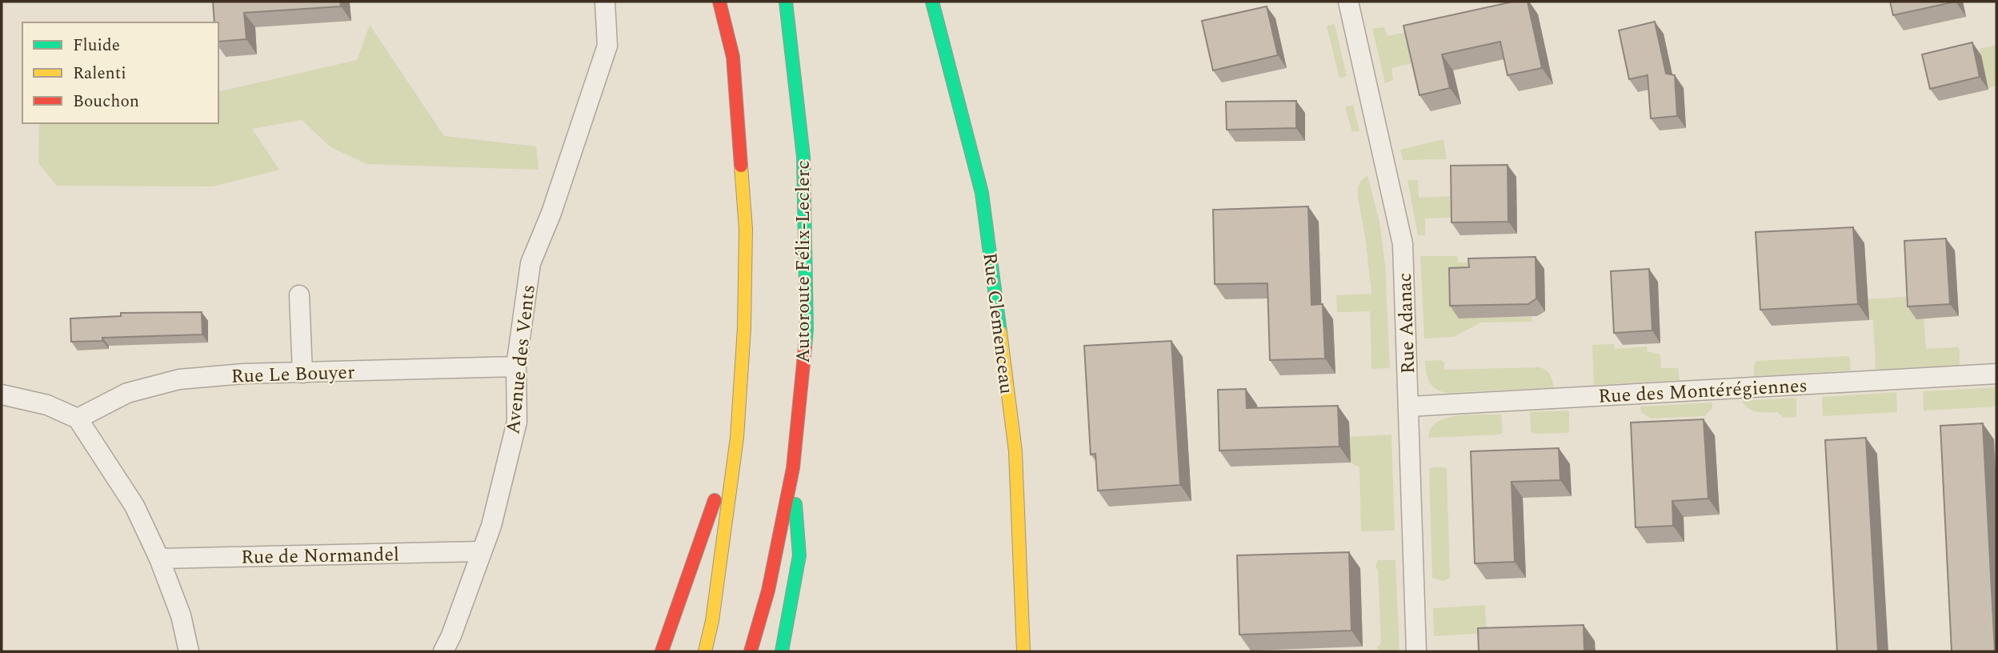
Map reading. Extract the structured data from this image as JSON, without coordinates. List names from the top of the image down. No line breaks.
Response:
{"streets":{"main road":["Autoroute Félix-Leclerc","Rue Clemenceau"],"street":["Rue Adanac","Avenue des Vents","Rue Le Bouyer","Rue des Montérégiennes","Rue de Normandel"]},"crossings":[["Rue Adanac","Rue des Montérégiennes"],["Avenue des Vents","Rue Le Bouyer"],["Avenue des Vents","Rue de Normandel"]],"legend":["Fluide","Ralenti","Bouchon"]}
